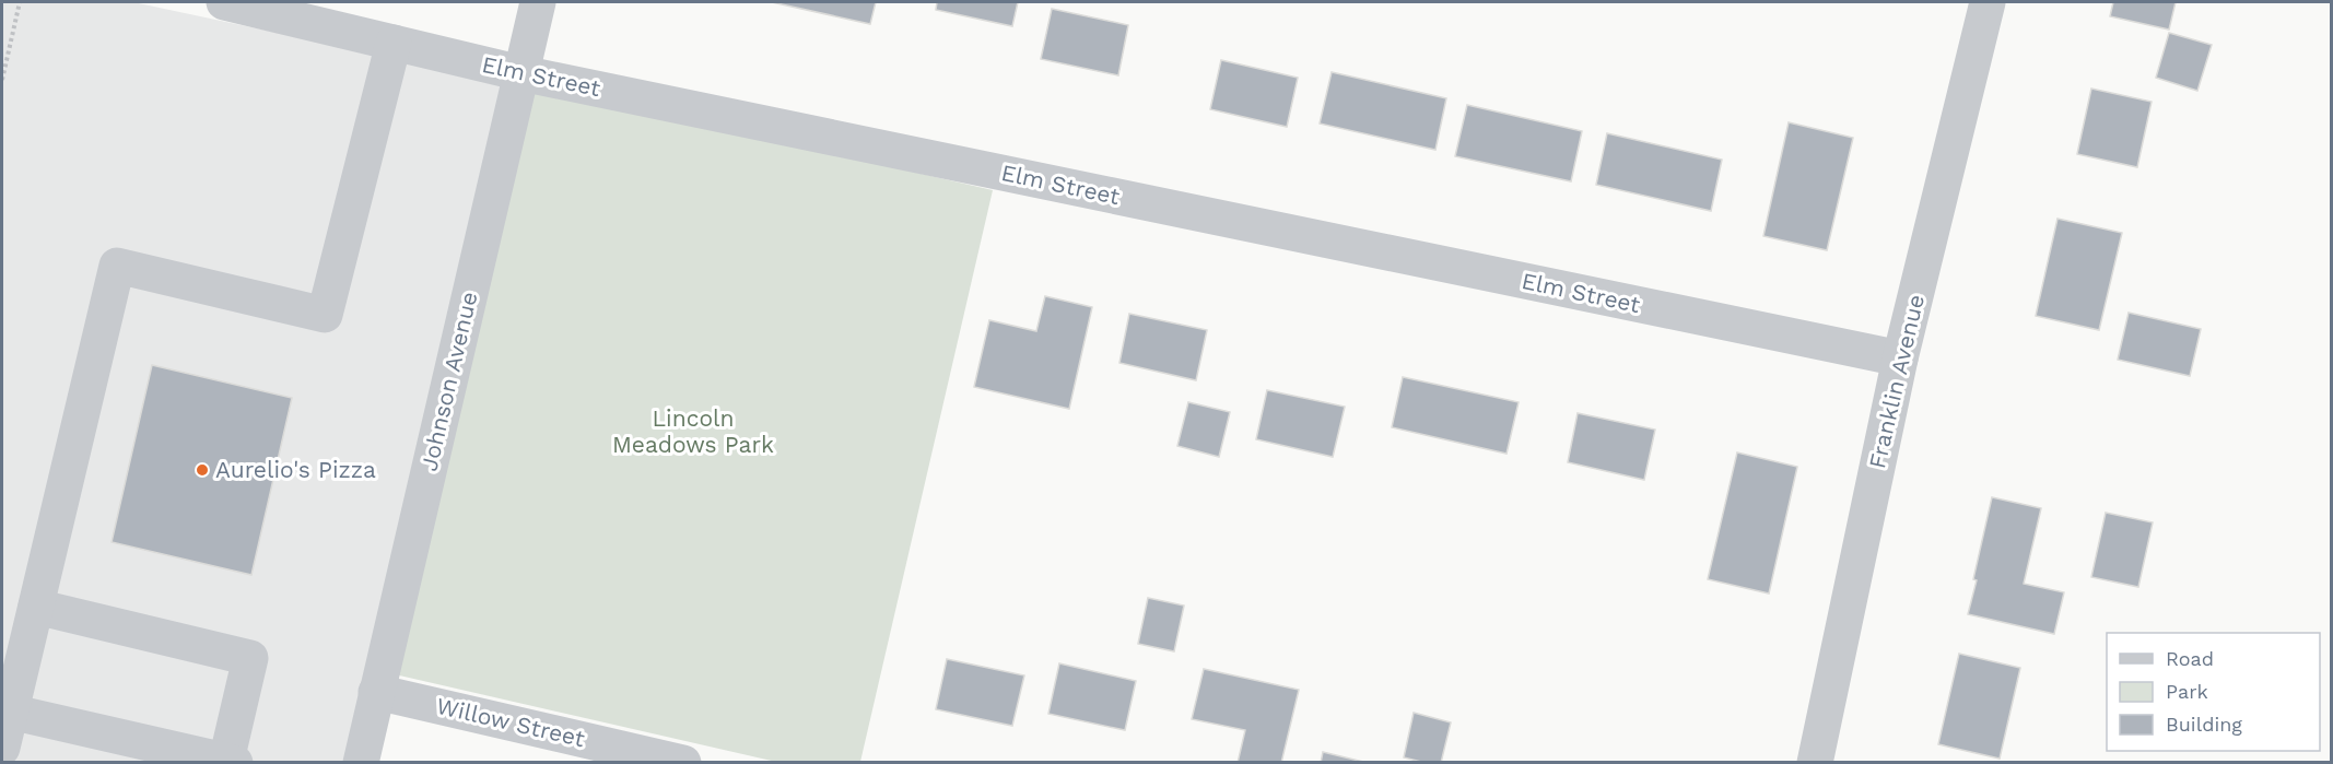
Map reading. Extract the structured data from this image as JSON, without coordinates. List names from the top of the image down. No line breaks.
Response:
{"streets":{"street":["Elm Street","Johnson Avenue","Franklin Avenue","Willow Street"]},"crossings":[["Elm Street","Johnson Avenue"],["Elm Street","Franklin Avenue"],["Johnson Avenue","Willow Street"]],"parks":["Lincoln Meadows Park"],"places":["Aurelio's Pizza"],"legend":["Road","Park","Building"]}
